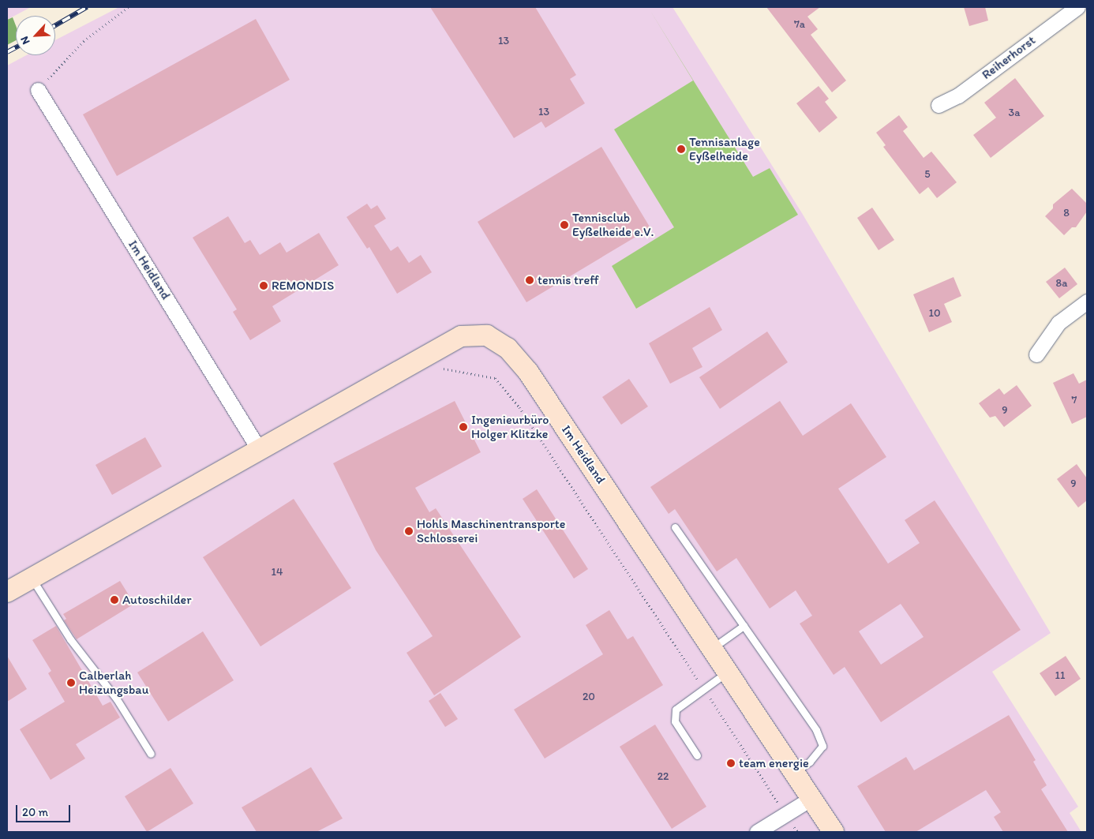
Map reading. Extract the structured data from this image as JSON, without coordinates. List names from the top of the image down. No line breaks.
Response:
{"streets":{"street":["Reiherhorst","Im Heidland"]},"places":["Tennisanlage Eyßelheide","Tennisclub Eyßelheide e.V.","tennis treff","REMONDIS","Ingenieurbüro Holger Klitzke","Hohls Maschinentransporte Schlosserei","Autoschilder","Calberlah Heizungsbau","team energie"],"house_numbers":["7a","13","13","3a","5","8","8a","10","7","9","9","14","11","20","22"],"scale_bar":"20 m","north":"bottom left"}
